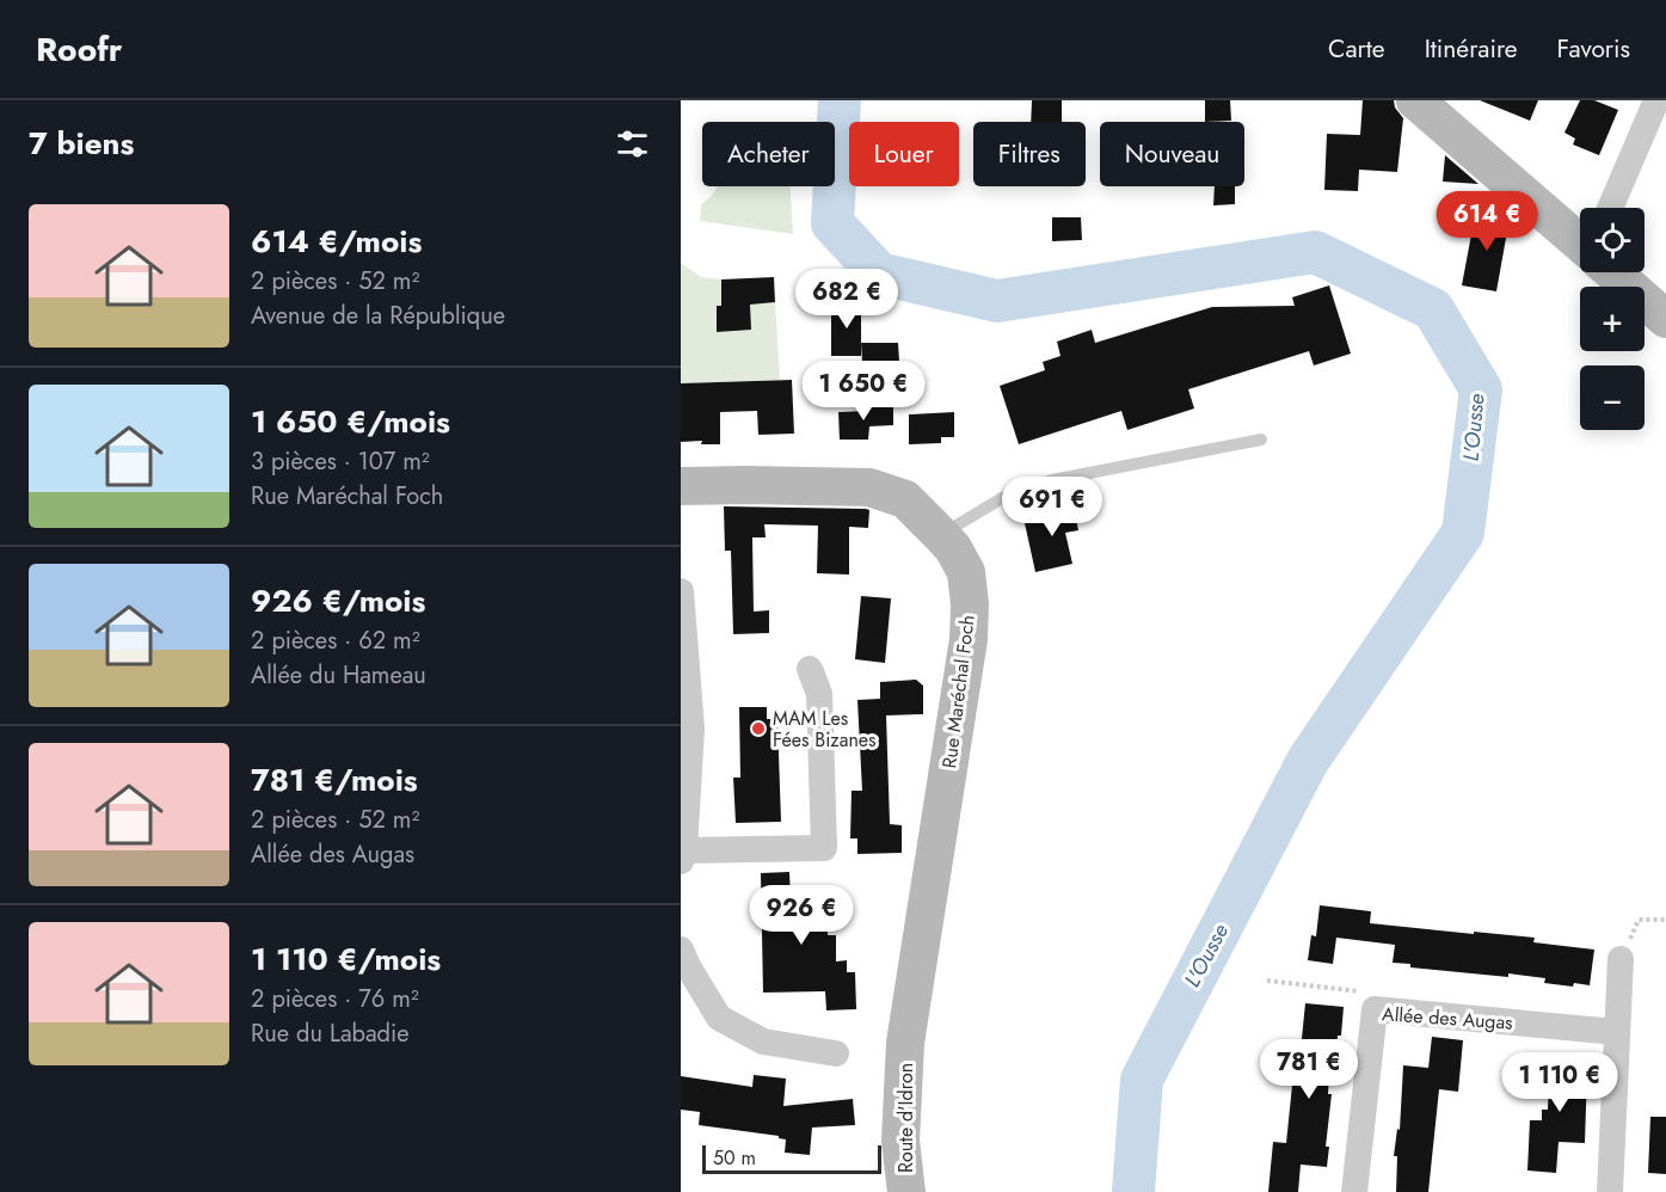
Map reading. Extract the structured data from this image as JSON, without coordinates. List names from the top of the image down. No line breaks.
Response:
{"streets":{"street":["Rue Maréchal Foch","Allée des Augas","Route d'Idron"]},"crossings":[["Rue Maréchal Foch","Route d'Idron"]],"water":["L'Ousse"],"places":["MAM Les Fées Bizanes"],"scale_bar":"50 m","page":{"header":"Roofr","nav":["Carte","Itinéraire","Favoris"],"heading":"7 biens","chip":["Acheter","Louer","Filtres","Nouveau"],"list":[{"name":"614 €/mois","note":"2 pièces · 52 m² · Avenue de la République"},{"name":"1 650 €/mois","note":"3 pièces · 107 m² · Rue Maréchal Foch"},{"name":"926 €/mois","note":"2 pièces · 62 m² · Allée du Hameau"},{"name":"781 €/mois","note":"2 pièces · 52 m² · Allée des Augas"},{"name":"1 110 €/mois","note":"2 pièces · 76 m² · Rue du Labadie"}],"price":["614 €","682 €","1 650 €","691 €","926 €","781 €","1 110 €"],"map_buttons":["+","−"],"scale":"50 m"}}
